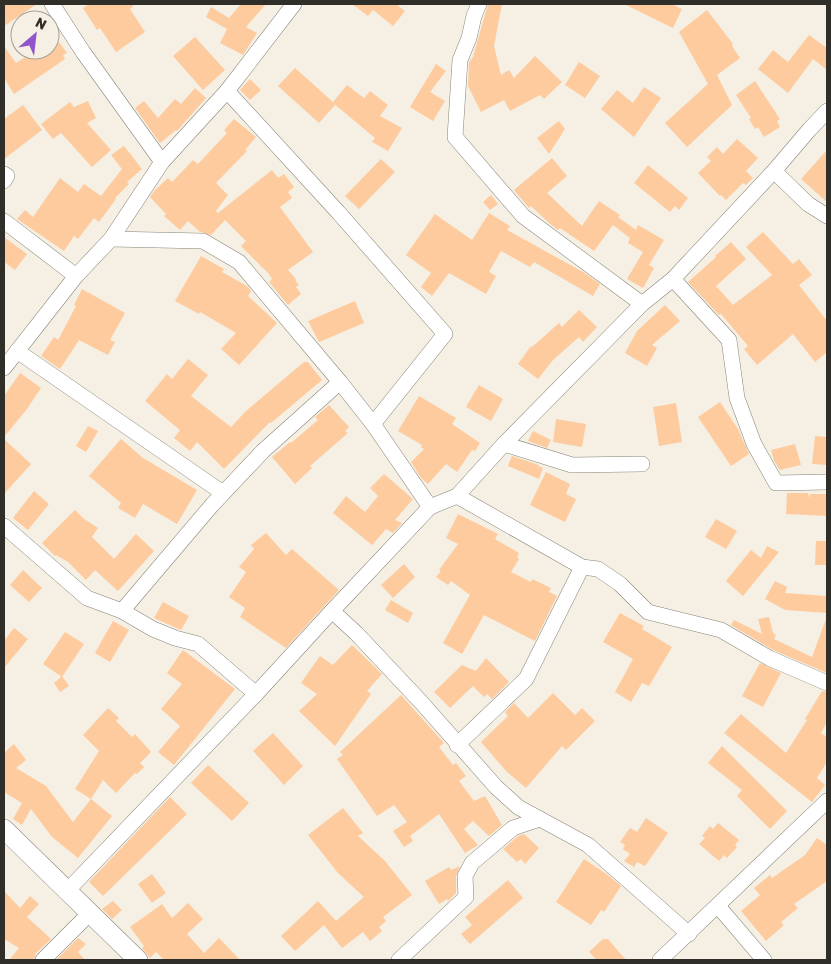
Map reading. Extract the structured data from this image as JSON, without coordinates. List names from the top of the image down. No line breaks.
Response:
{"north":"top right"}
